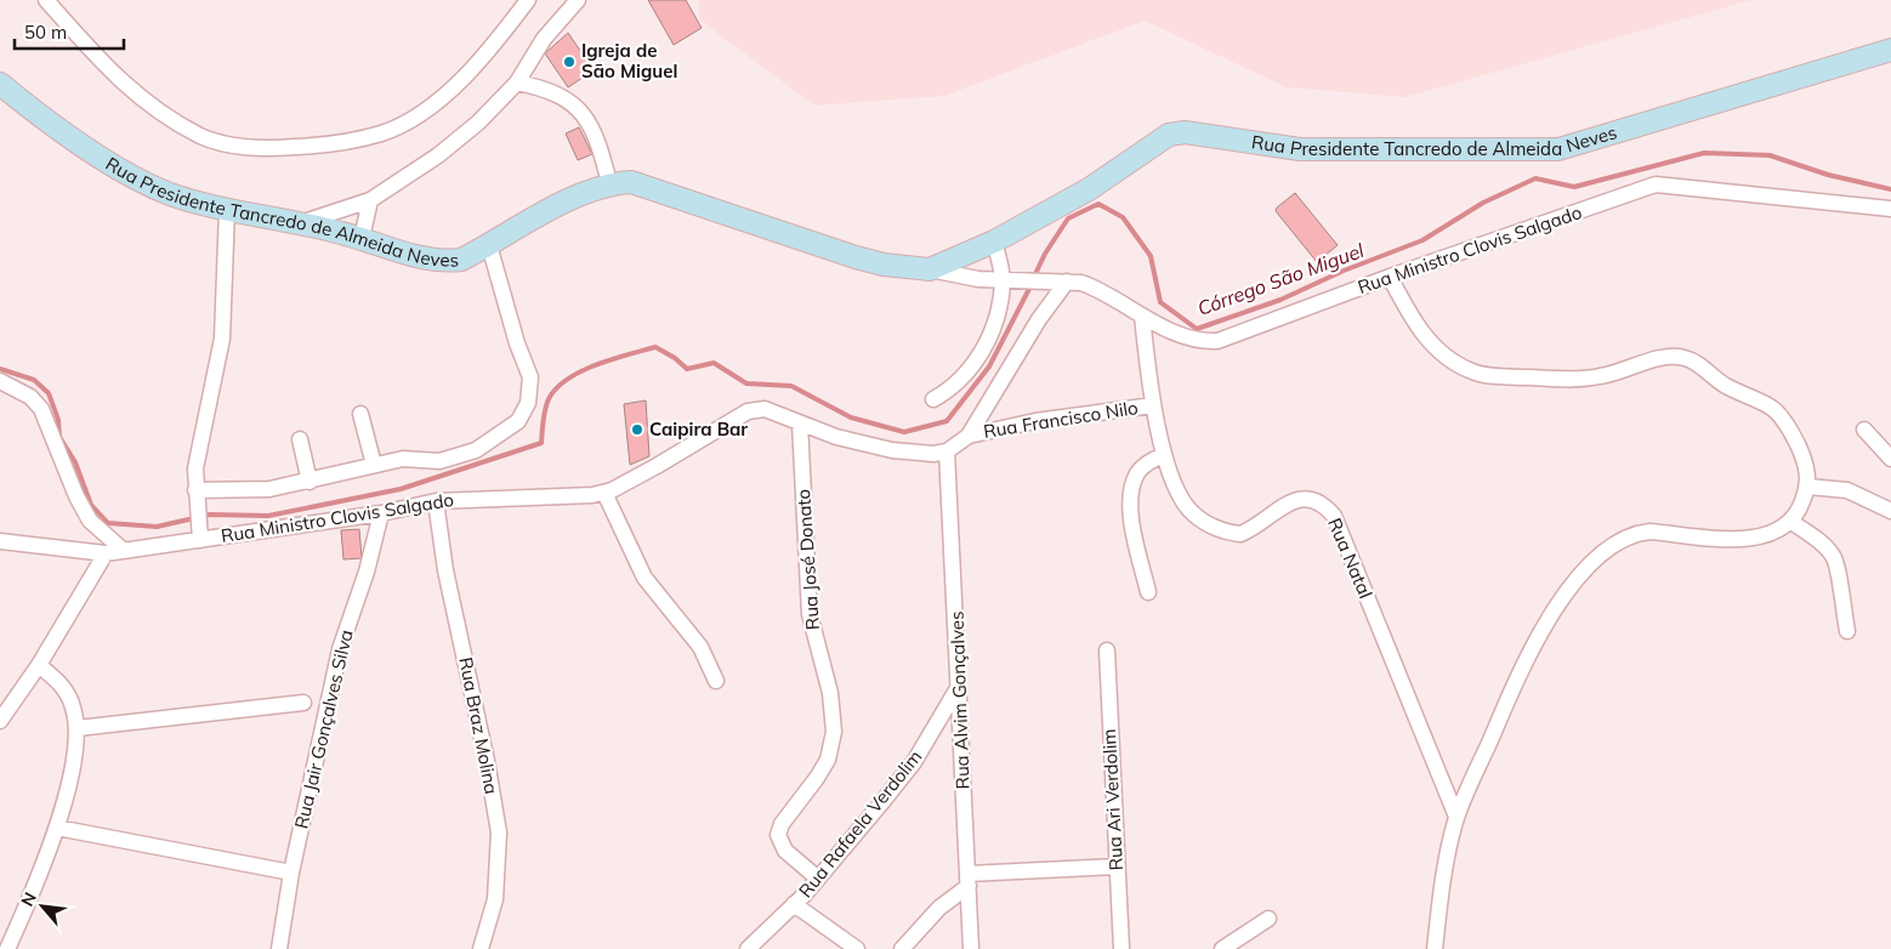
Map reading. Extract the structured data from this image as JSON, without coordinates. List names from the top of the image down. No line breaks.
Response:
{"streets":{"main road":["Rua Presidente Tancredo de Almeida Neves"],"street":["Rua Ministro Clovis Salgado","Rua Francisco Nilo","Rua Natal","Rua José Donato","Rua Alvim Gonçalves","Rua Braz Molina","Rua Jair Gonçalves Silva","Rua Ari Verdolim","Rua Rafaela Verdolim"]},"crossings":[["Rua Presidente Tancredo de Almeida Neves","Rua Ministro Clovis Salgado"],["Rua Ministro Clovis Salgado","Rua Natal"],["Rua Ministro Clovis Salgado","Rua José Donato"],["Rua Ministro Clovis Salgado","Rua Alvim Gonçalves"],["Rua Ministro Clovis Salgado","Rua Braz Molina"],["Rua Ministro Clovis Salgado","Rua Jair Gonçalves Silva"],["Rua Francisco Nilo","Rua Natal"],["Rua José Donato","Rua Rafaela Verdolim"],["Rua Alvim Gonçalves","Rua Rafaela Verdolim"]],"water":["Córrego São Miguel"],"places":["Igreja de São Miguel","Caipira Bar"],"scale_bar":"50 m","north":"top left"}
